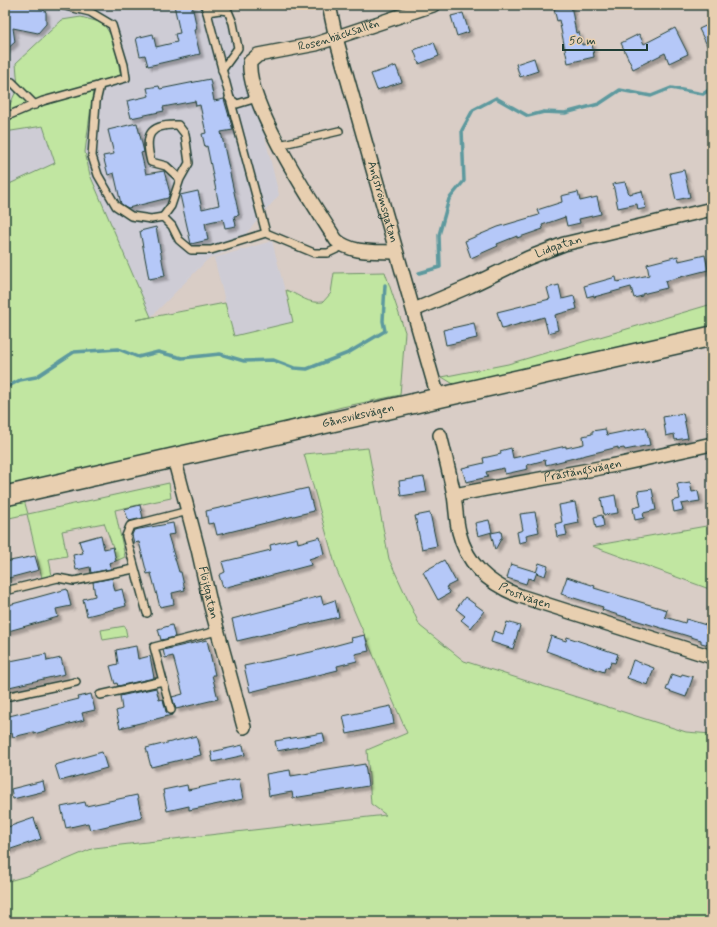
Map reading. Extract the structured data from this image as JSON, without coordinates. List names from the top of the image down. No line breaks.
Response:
{"streets":{"main road":["Gånsviksvägen"],"street":["Rosenbäcksallén","Ångströmsgatan","Lidgatan","Prästängsvägen","Flöjtgatan","Prostvägen"]},"crossings":[["Rosenbäcksallén","Ångströmsgatan"],["Ångströmsgatan","Lidgatan"],["Ångströmsgatan","Gånsviksvägen"],["Gånsviksvägen","Flöjtgatan"],["Prästängsvägen","Prostvägen"]],"scale_bar":"50 m"}
